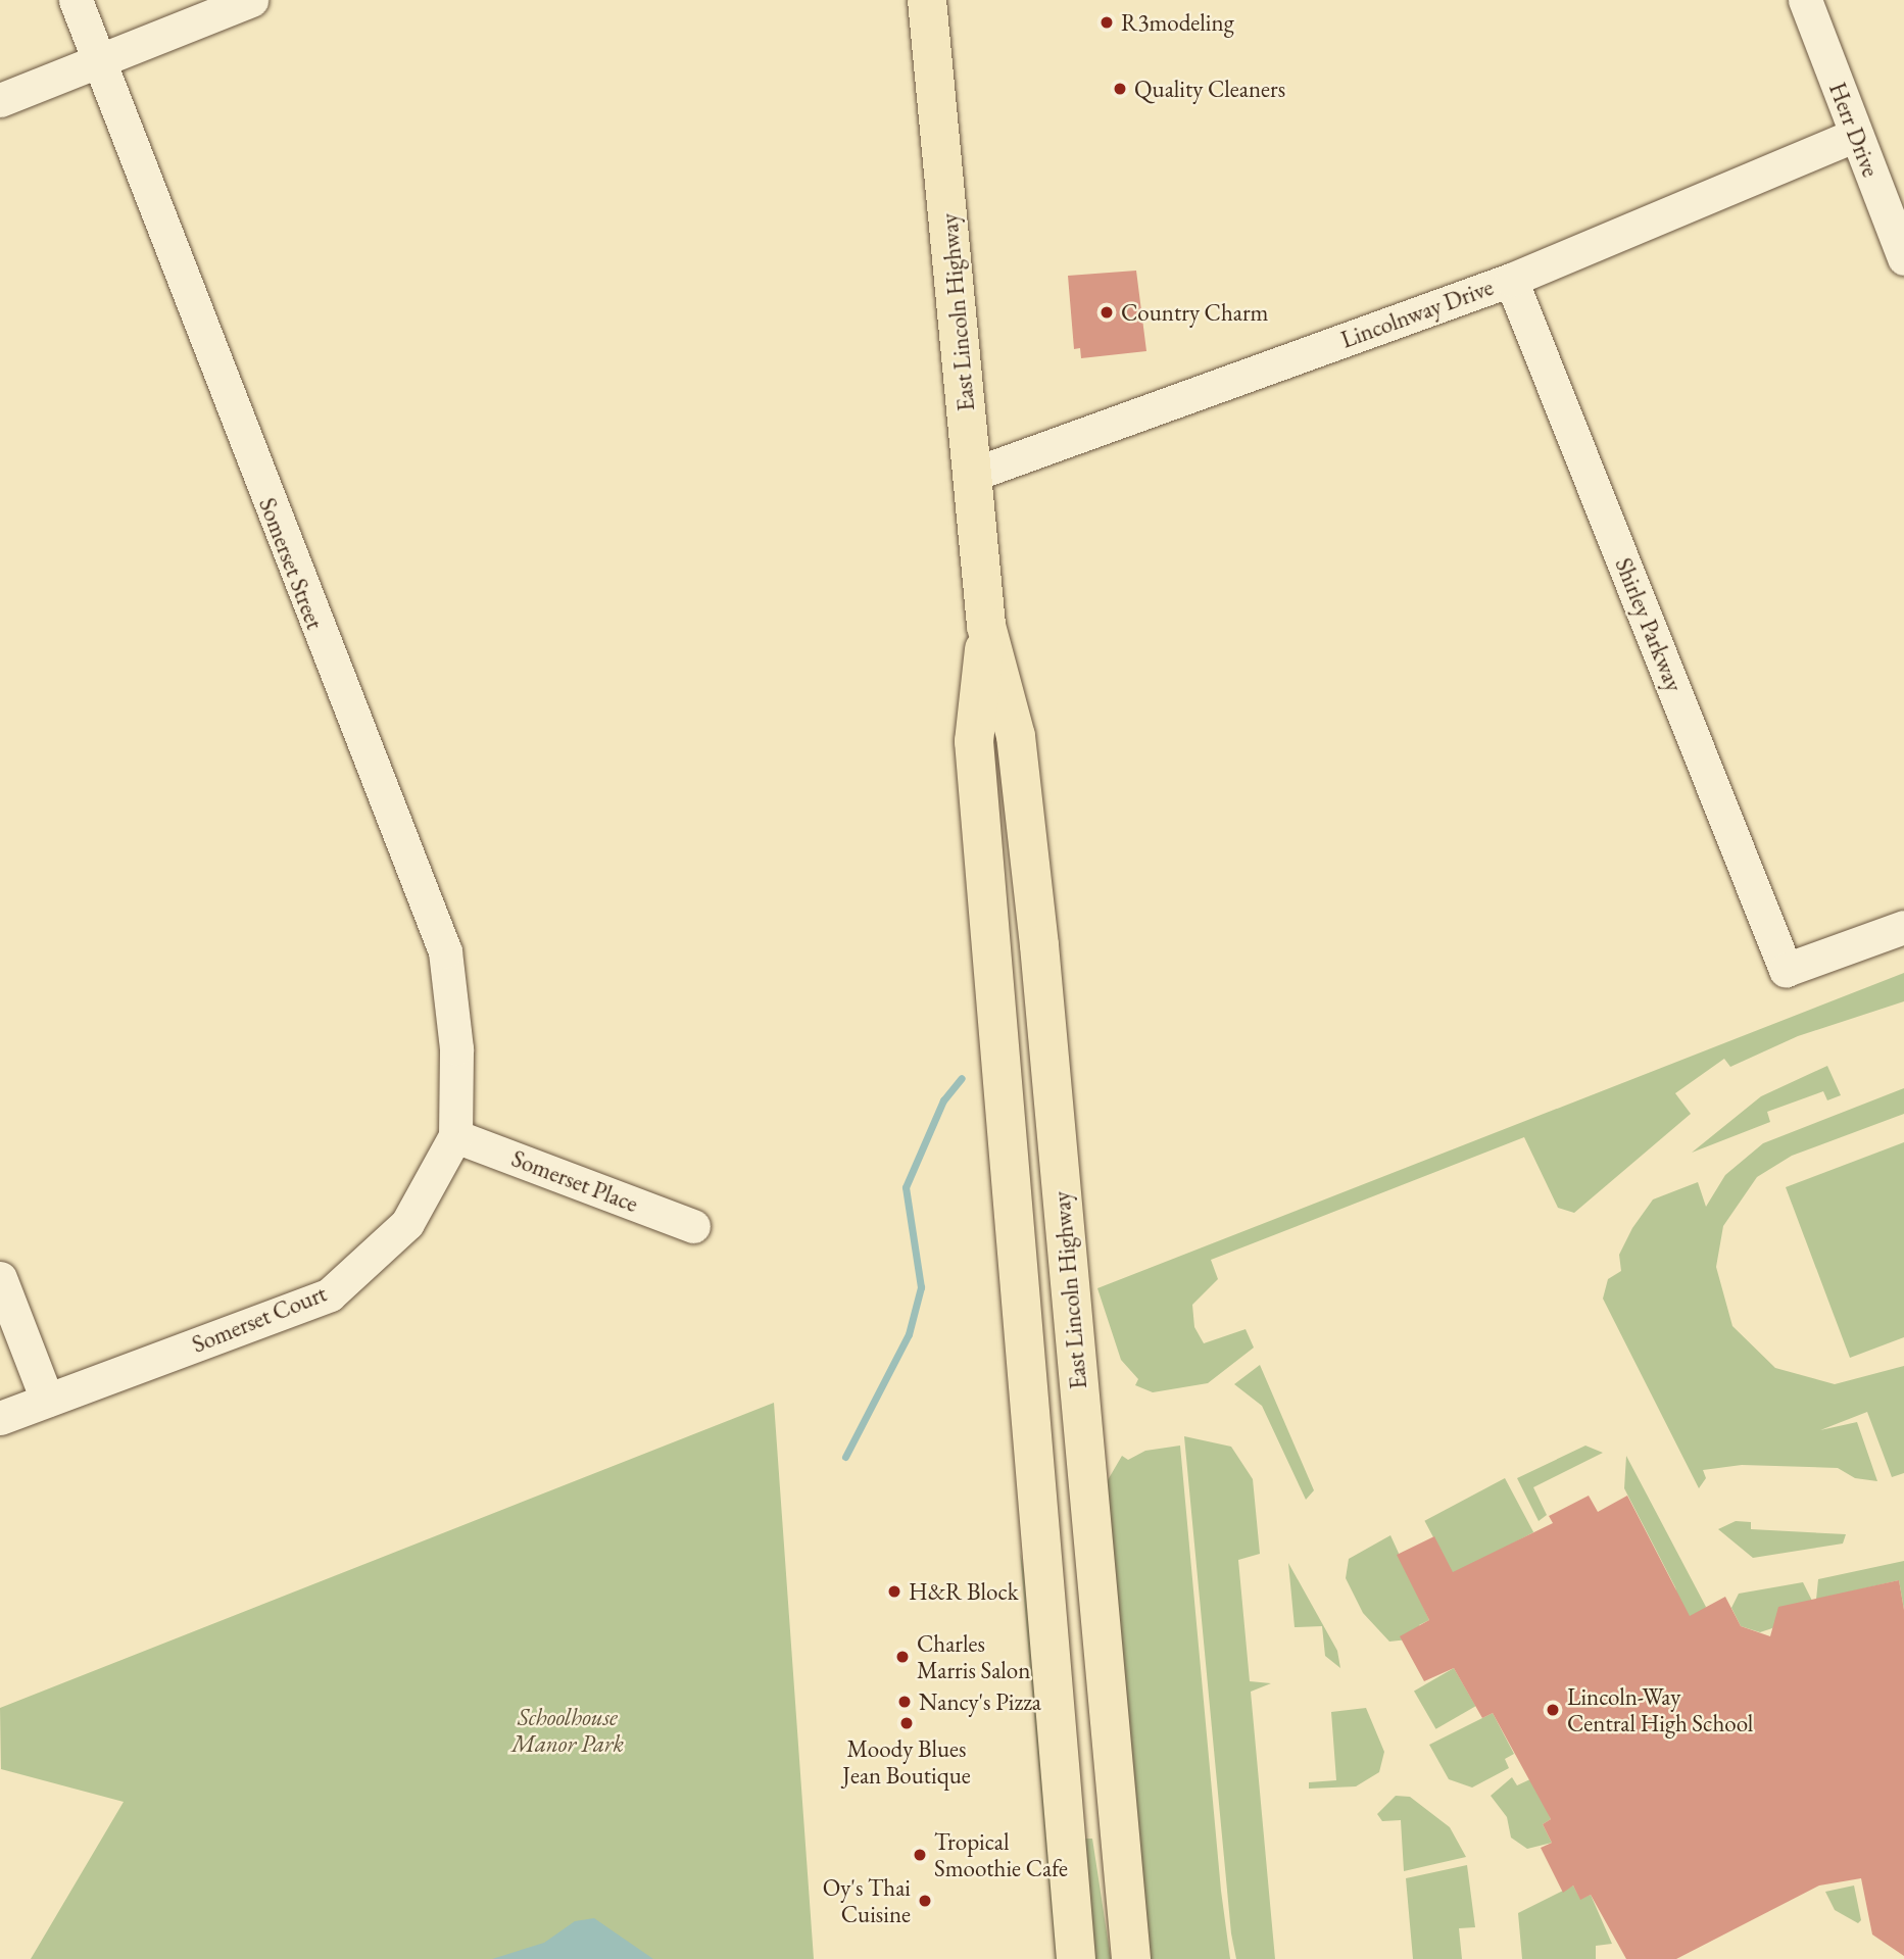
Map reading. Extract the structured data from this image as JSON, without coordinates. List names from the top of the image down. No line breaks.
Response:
{"streets":{"main road":["East Lincoln Highway"],"street":["Herr Drive","Lincolnway Drive","Somerset Street","Shirley Parkway","Somerset Place","Somerset Court"]},"crossings":[["Herr Drive","Lincolnway Drive"],["East Lincoln Highway","Lincolnway Drive"],["Lincolnway Drive","Shirley Parkway"],["Somerset Street","Somerset Place"],["Somerset Street","Somerset Court"],["Somerset Place","Somerset Court"]],"parks":["Schoolhouse Manor Park"],"places":["R3modeling","Quality Cleaners","Country Charm","H&R Block","Charles Marris Salon","Nancy's Pizza","Lincoln-Way Central High School","Moody Blues Jean Boutique","Tropical Smoothie Cafe","Oy's Thai Cuisine"]}
